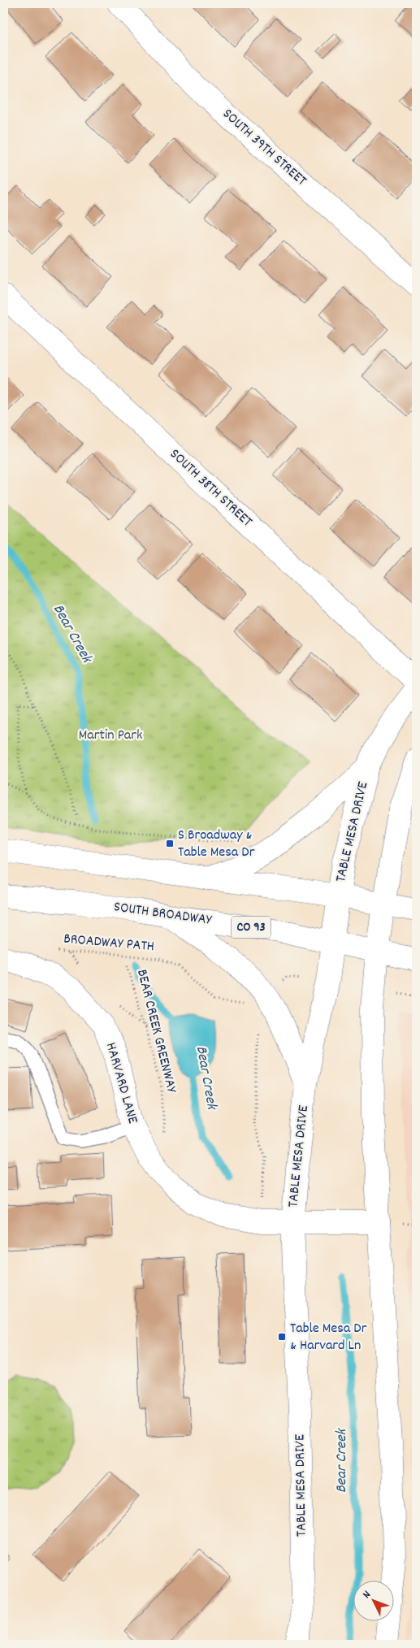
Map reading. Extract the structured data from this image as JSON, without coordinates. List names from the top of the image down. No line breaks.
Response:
{"streets":{"main road":["SOUTH 39TH STREET","SOUTH 38TH STREET","TABLE MESA DRIVE","SOUTH BROADWAY","CO 93","HARVARD LANE"],"path":["BROADWAY PATH","BEAR CREEK GREENWAY"]},"crossings":[["TABLE MESA DRIVE","SOUTH BROADWAY"],["TABLE MESA DRIVE","HARVARD LANE"]],"water":["Bear Creek"],"parks":["Martin Park"],"places":{"transit":["S Broadway & Table Mesa Dr","Table Mesa Dr & Harvard Ln"]},"north":"top left"}
